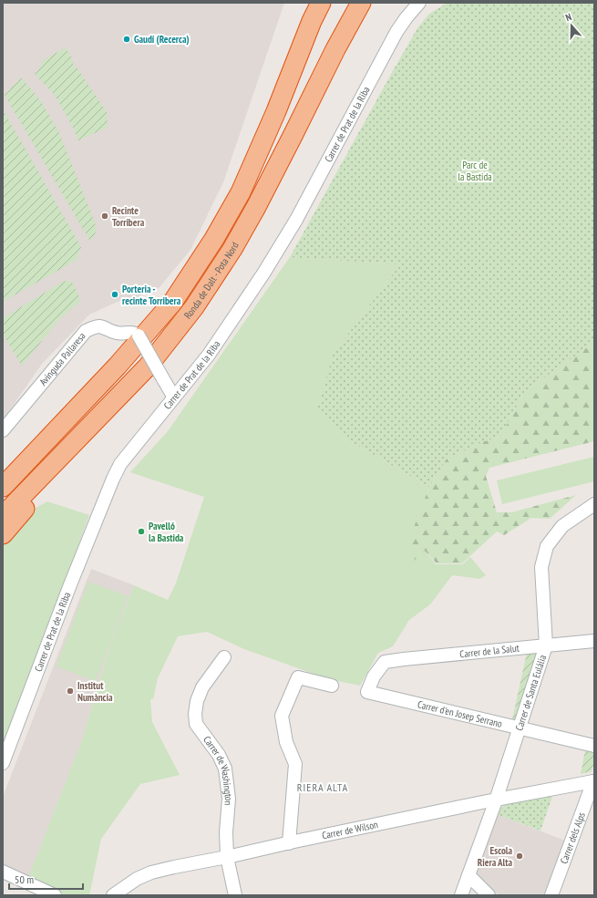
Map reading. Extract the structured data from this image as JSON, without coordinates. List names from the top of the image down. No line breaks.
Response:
{"streets":{"highway":["Ronda de Dalt - Pota Nord"],"street":["Carrer de Prat de la Riba","Avinguda Pallaresa","Carrer de la Salut","Carrer de Santa Eulália","Carrer d'en Josep Serrano","Carrer de Washington","Carrer de Wilson","Carrer dels Alps"]},"crossings":[["Ronda de Dalt - Pota Nord","Avinguda Pallaresa"],["Carrer de la Salut","Carrer de Santa Eulália"],["Carrer de la Salut","Carrer d'en Josep Serrano"],["Carrer de Santa Eulália","Carrer d'en Josep Serrano"],["Carrer de Santa Eulália","Carrer de Wilson"],["Carrer de Washington","Carrer de Wilson"],["Carrer de Wilson","Carrer dels Alps"]],"districts":["RIERA ALTA"],"parks":["Parc de la Bastida"],"places":["Gaudí (Recerca)","Recinte Torribera","Porteria - recinte Torribera","Pavelló la Bastida","Institut Numància","Escola Riera Alta"],"scale_bar":"50 m","north":"top"}
